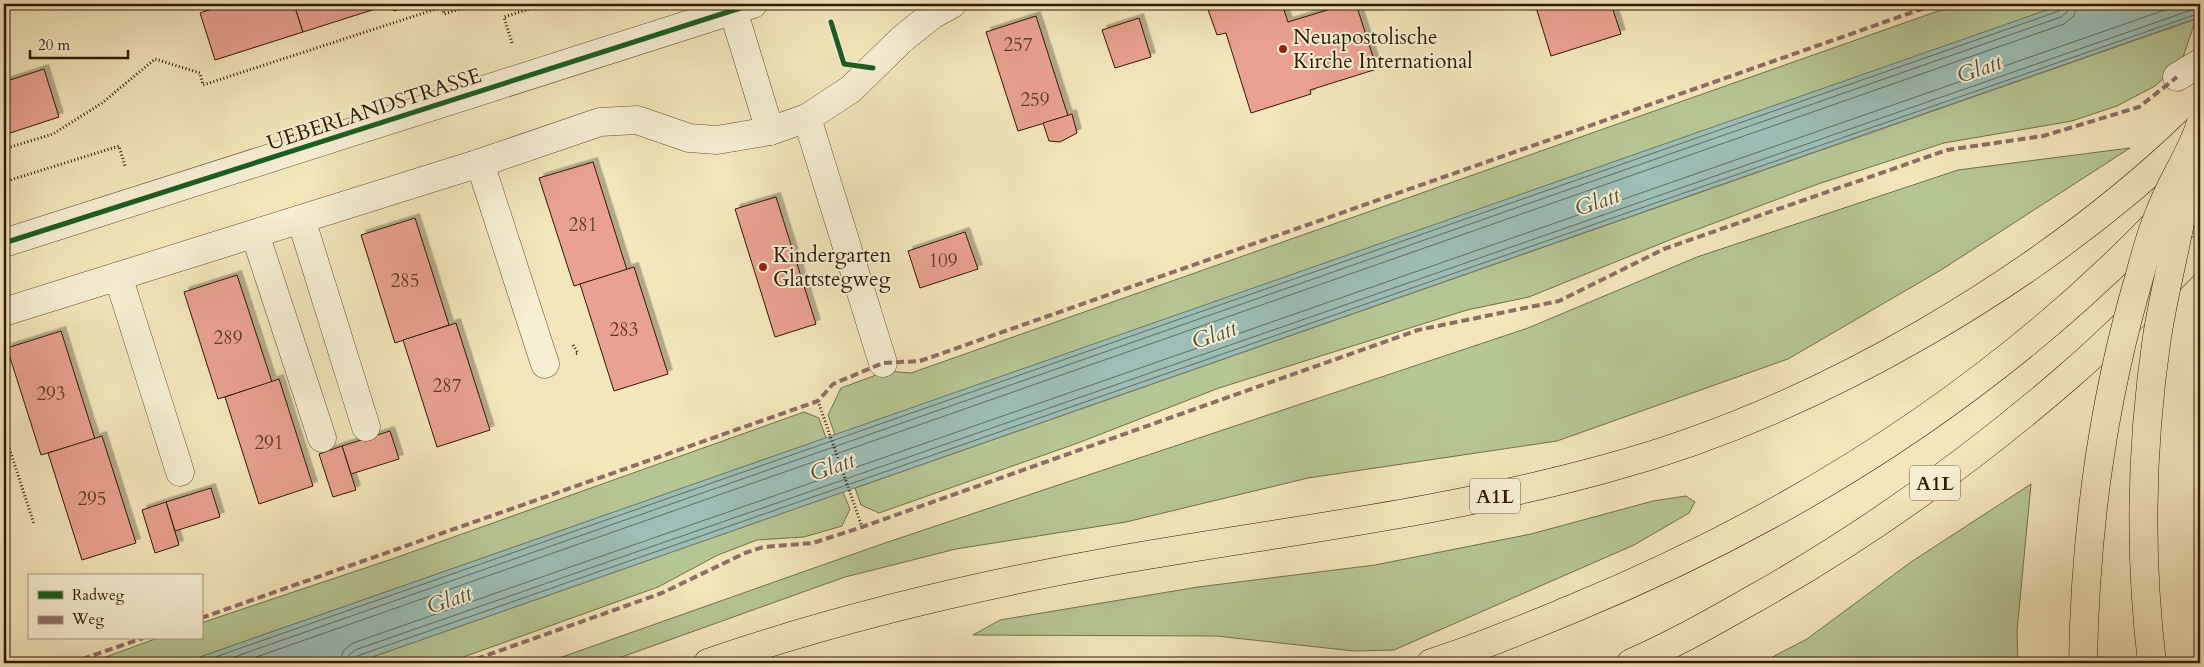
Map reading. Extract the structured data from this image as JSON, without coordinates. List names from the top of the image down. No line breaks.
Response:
{"streets":{"highway":["A1L"],"street":["UEBERLANDSTRASSE"]},"water":["Glatt"],"places":["Neuapostolische Kirche International","Kindergarten Glattstegweg"],"house_numbers":["257","259","281","109","285","283","289","287","293","291","295"],"legend":["Radweg","Weg"],"scale_bar":"20 m"}
